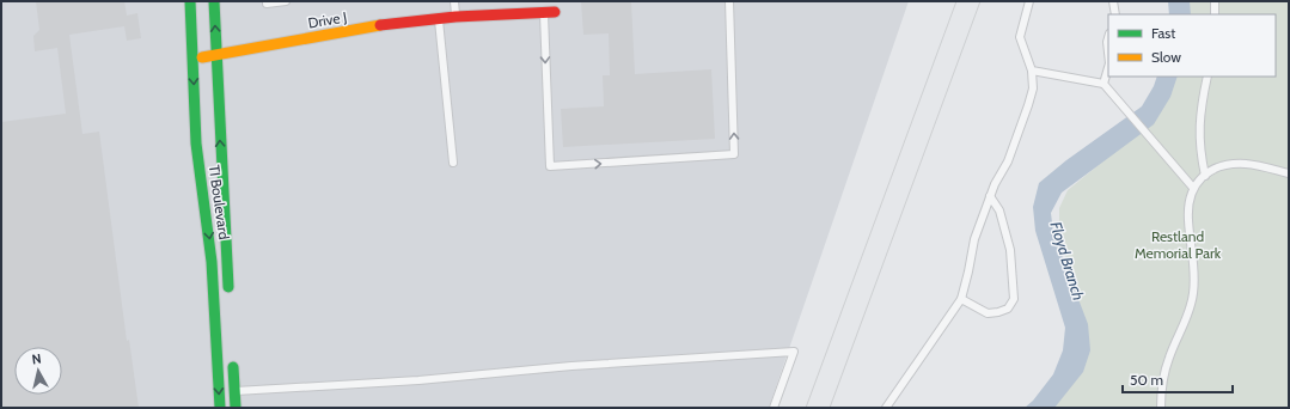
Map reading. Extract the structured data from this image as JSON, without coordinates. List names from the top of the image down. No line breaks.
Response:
{"streets":{"street":["Drive J","TI Boulevard"]},"crossings":[["Drive J","TI Boulevard"]],"water":["Floyd Branch"],"parks":["Restland Memorial Park"],"legend":["Fast","Slow"],"scale_bar":"50 m","north":"top"}
